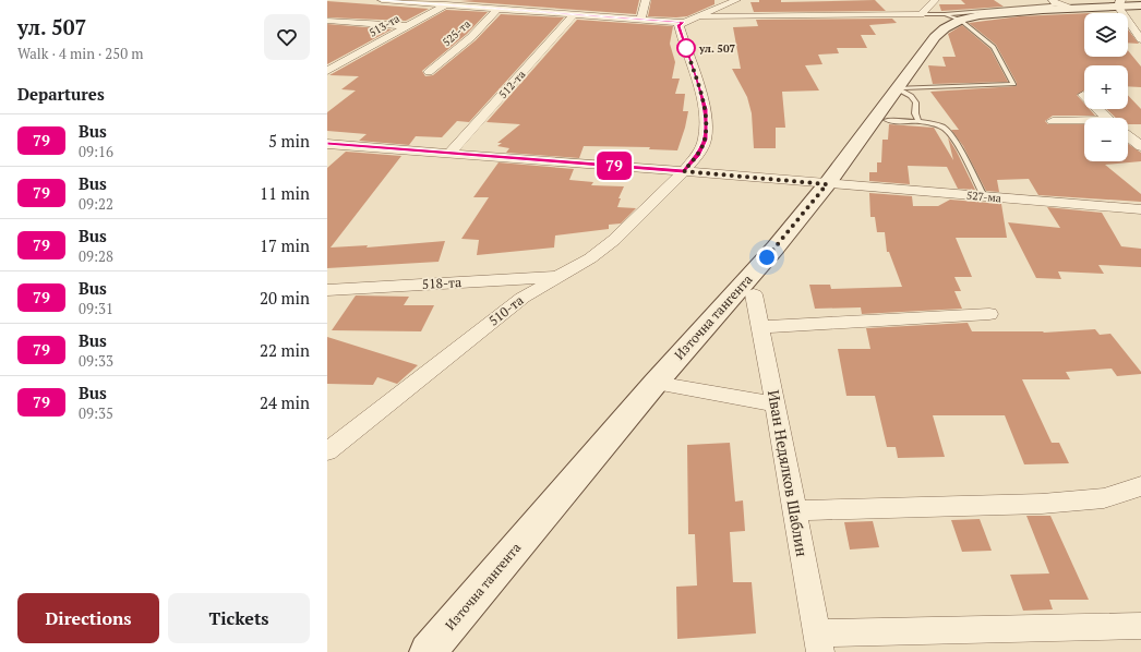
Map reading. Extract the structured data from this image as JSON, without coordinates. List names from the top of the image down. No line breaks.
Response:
{"streets":{"street":["513-та","525-та","512-та","527-ма","518-та","510-та","Източна тангента","Иван Недялков Шаблин"]},"crossings":[["512-та","527-ма"],["527-ма","510-та"],["527-ма","Източна тангента"],["518-та","510-та"]],"places":["ул. 507"],"lines":["bus line 79"],"page":{"heading":[["ул. 507","Walk · 4 min · 250 m"],"Departures"],"on_map":"79","map_buttons":["+","−"],"list":[{"mark":"79","name":"Bus","note":"09:16","value":"5 min"},{"mark":"79","name":"Bus","note":"09:22","value":"11 min"},{"mark":"79","name":"Bus","note":"09:28","value":"17 min"},{"mark":"79","name":"Bus","note":"09:31","value":"20 min"},{"mark":"79","name":"Bus","note":"09:33","value":"22 min"},{"mark":"79","name":"Bus","note":"09:35","value":"24 min"}],"buttons":["Directions","Tickets"]}}
